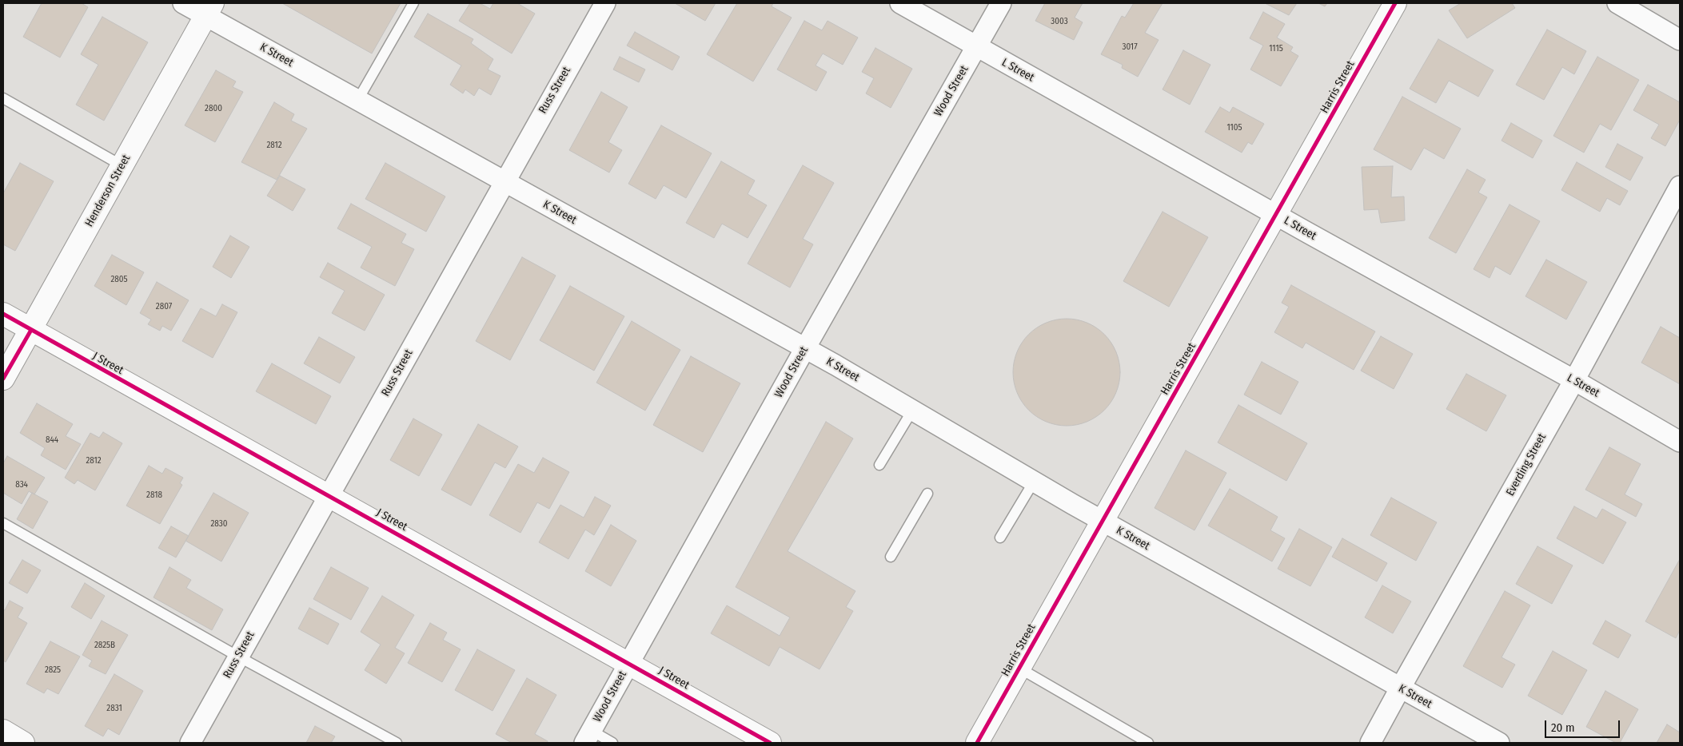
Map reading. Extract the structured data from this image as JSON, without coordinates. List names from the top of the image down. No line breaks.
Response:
{"streets":{"main road":["Harris Street","Henderson Street","J Street"],"street":["K Street","L Street","Russ Street","Wood Street","Everding Street"]},"crossings":[["K Street","Harris Street"],["K Street","Russ Street"],["K Street","Wood Street"],["K Street","Henderson Street"],["K Street","Everding Street"],["L Street","Harris Street"],["L Street","Wood Street"],["L Street","Everding Street"],["Russ Street","J Street"],["Wood Street","J Street"],["Henderson Street","J Street"]],"house_numbers":["3003","3017","1115","2800","1105","2812","2805","2807","844","2812","834","2818","2830","2825B","2825","2831"],"scale_bar":"20 m"}
